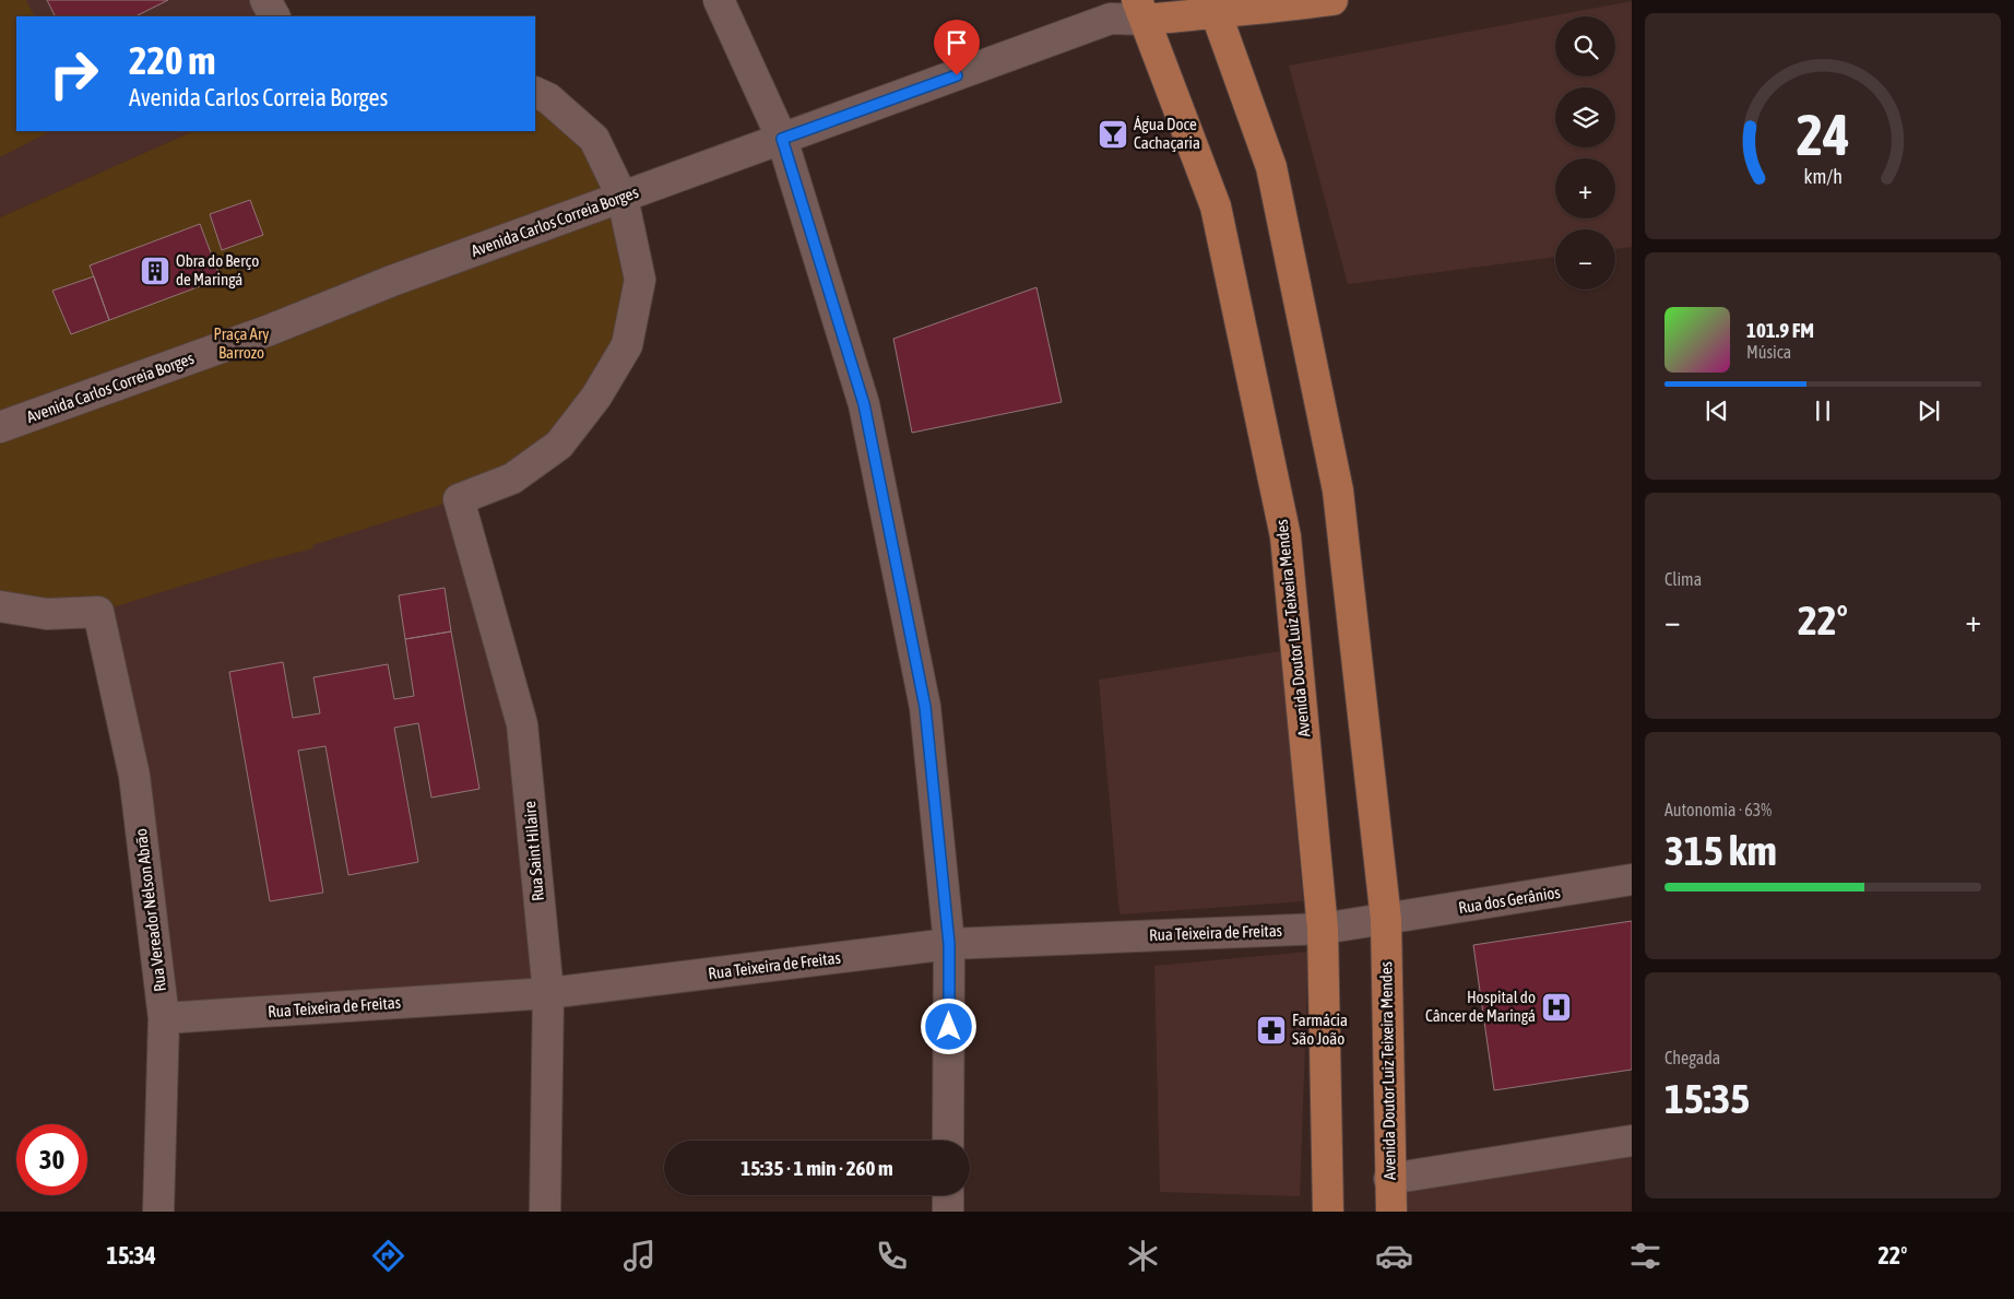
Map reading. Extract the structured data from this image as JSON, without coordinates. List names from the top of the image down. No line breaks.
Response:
{"streets":{"main road":["Avenida Carlos Correia Borges","Avenida Doutor Luiz Teixeira Mendes"],"street":["Rua Saint Hilaire","Rua dos Gerânios","Rua Vereador Nélson Abrão","Rua Teixeira de Freitas"]},"crossings":[["Avenida Carlos Correia Borges","Avenida Doutor Luiz Teixeira Mendes"],["Avenida Carlos Correia Borges","Rua Saint Hilaire"],["Avenida Doutor Luiz Teixeira Mendes","Rua dos Gerânios"],["Avenida Doutor Luiz Teixeira Mendes","Rua Teixeira de Freitas"],["Rua Saint Hilaire","Rua Teixeira de Freitas"],["Rua dos Gerânios","Rua Teixeira de Freitas"],["Rua Vereador Nélson Abrão","Rua Teixeira de Freitas"]],"parks":["Praça Ary Barrozo"],"places":{"bar":["Água Doce Cachaçaria"],"building":["Obra do Berço de Maringá"],"hospital":["Hospital do Câncer de Maringá"],"pharmacy":["Farmácia São João"]},"page":{"map_buttons":["+","−"],"turn":["220 m","Avenida Carlos Correia Borges"],"song":["101.9 FM","Música"],"tile":["Clima",["Autonomia · 63%","315 km"],["Chegada","15:35"]],"heat":["−","22°","+"],"limit":"30","trip":"15:35 · 1 min · 260 m","tabs":["15:34","22°"],"gauge":["24","km/h"]}}
